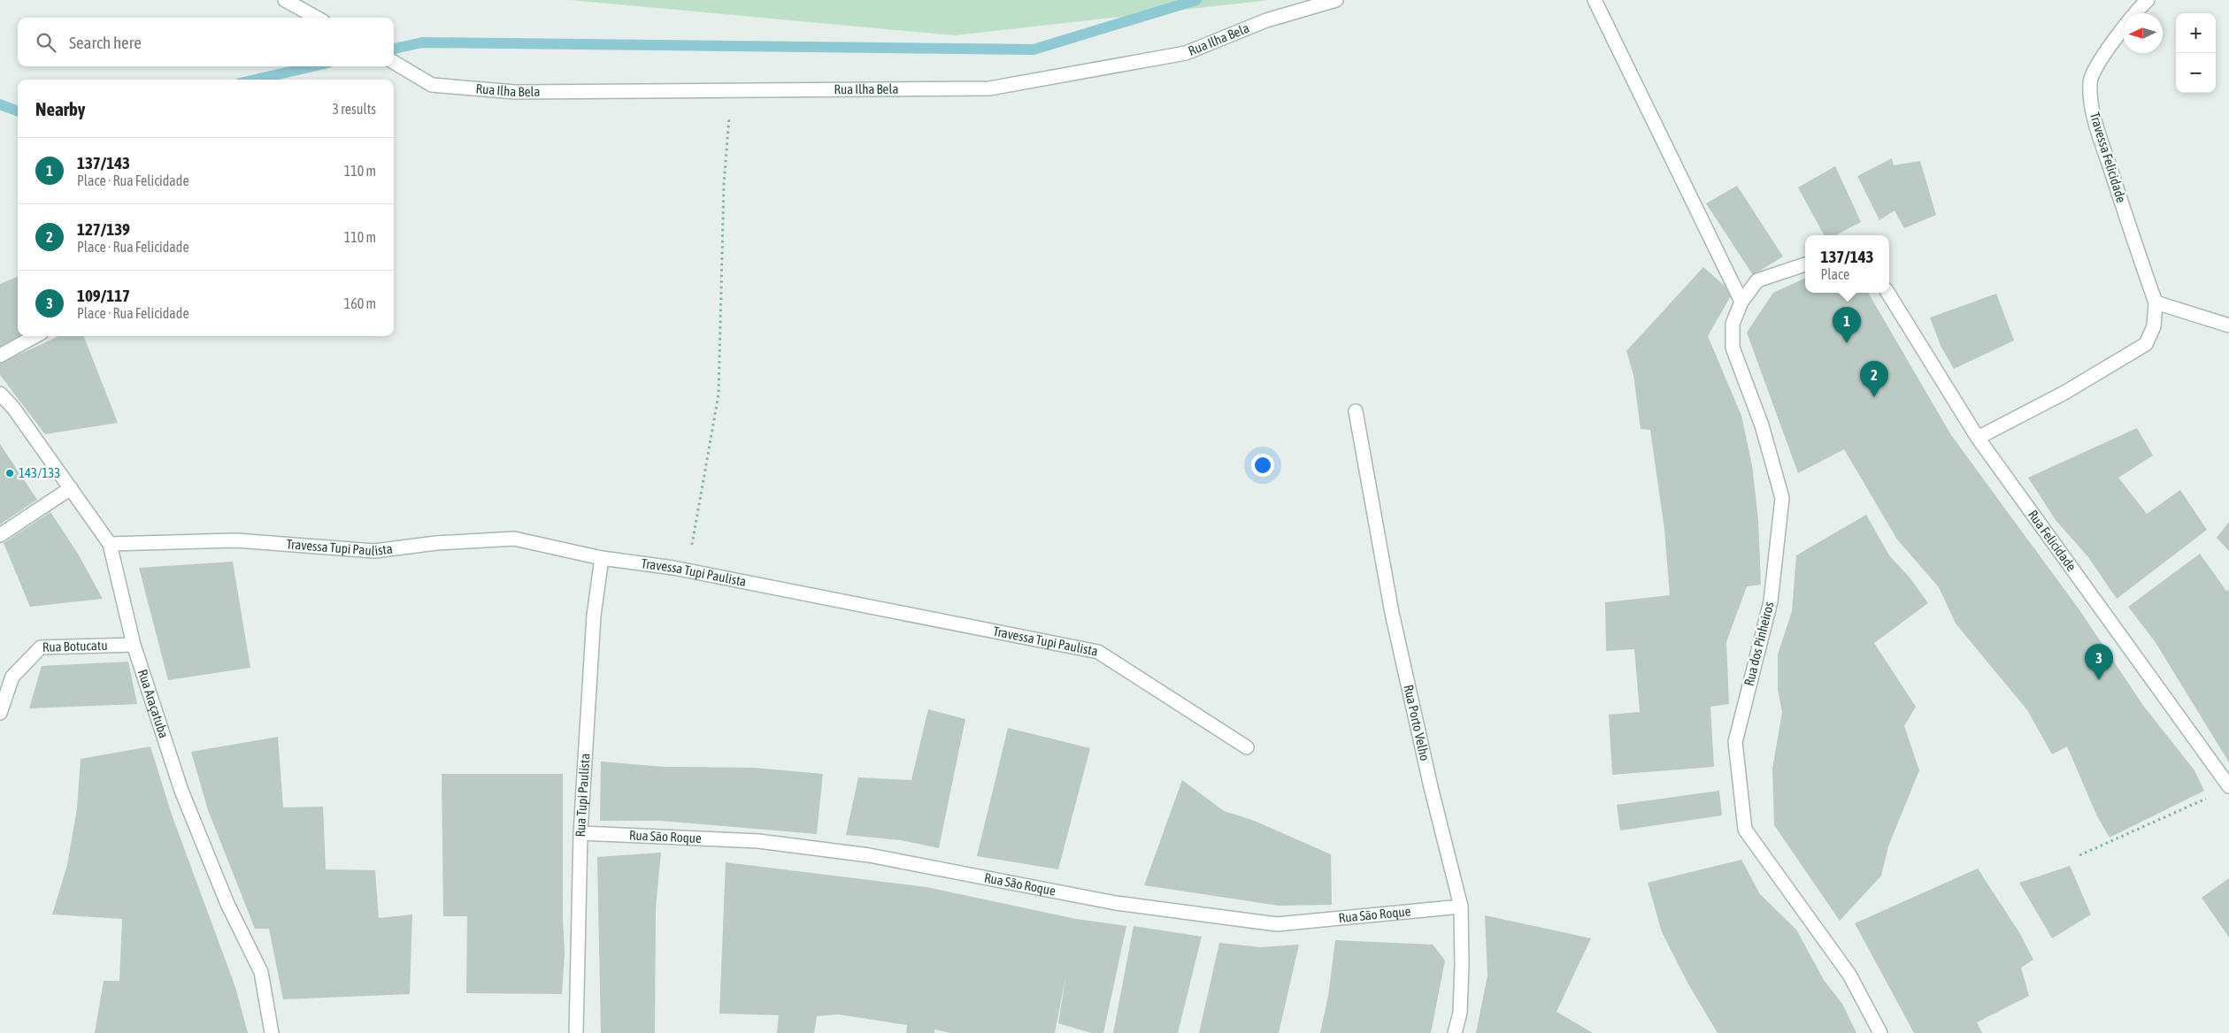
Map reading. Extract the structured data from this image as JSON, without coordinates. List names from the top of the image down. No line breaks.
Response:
{"streets":{"street":["Rua Ilha Bela","Travessa Felicidade","Rua Felicidade","Travessa Tupi Paulista","Rua dos Pinheiros","Rua Botucatu","Rua Araçatuba","Rua Porto Velho","Rua Tupi Paulista","Rua São Roque"]},"crossings":[["Travessa Felicidade","Rua Felicidade"],["Travessa Tupi Paulista","Rua Araçatuba"],["Travessa Tupi Paulista","Rua Tupi Paulista"],["Rua Botucatu","Rua Araçatuba"],["Rua Porto Velho","Rua São Roque"],["Rua Tupi Paulista","Rua São Roque"]],"places":["143/133"],"north":"left","page":{"map_buttons":["+","−"],"search":"Search here","heading":["Nearby","3 results"],"list":[{"mark":"1","name":"137/143","note":"Place · Rua Felicidade","value":"110 m"},{"mark":"2","name":"127/139","note":"Place · Rua Felicidade","value":"110 m"},{"mark":"3","name":"109/117","note":"Place · Rua Felicidade","value":"160 m"}],"popup":["137/143","Place"],"pins":["1","2","3"]}}
